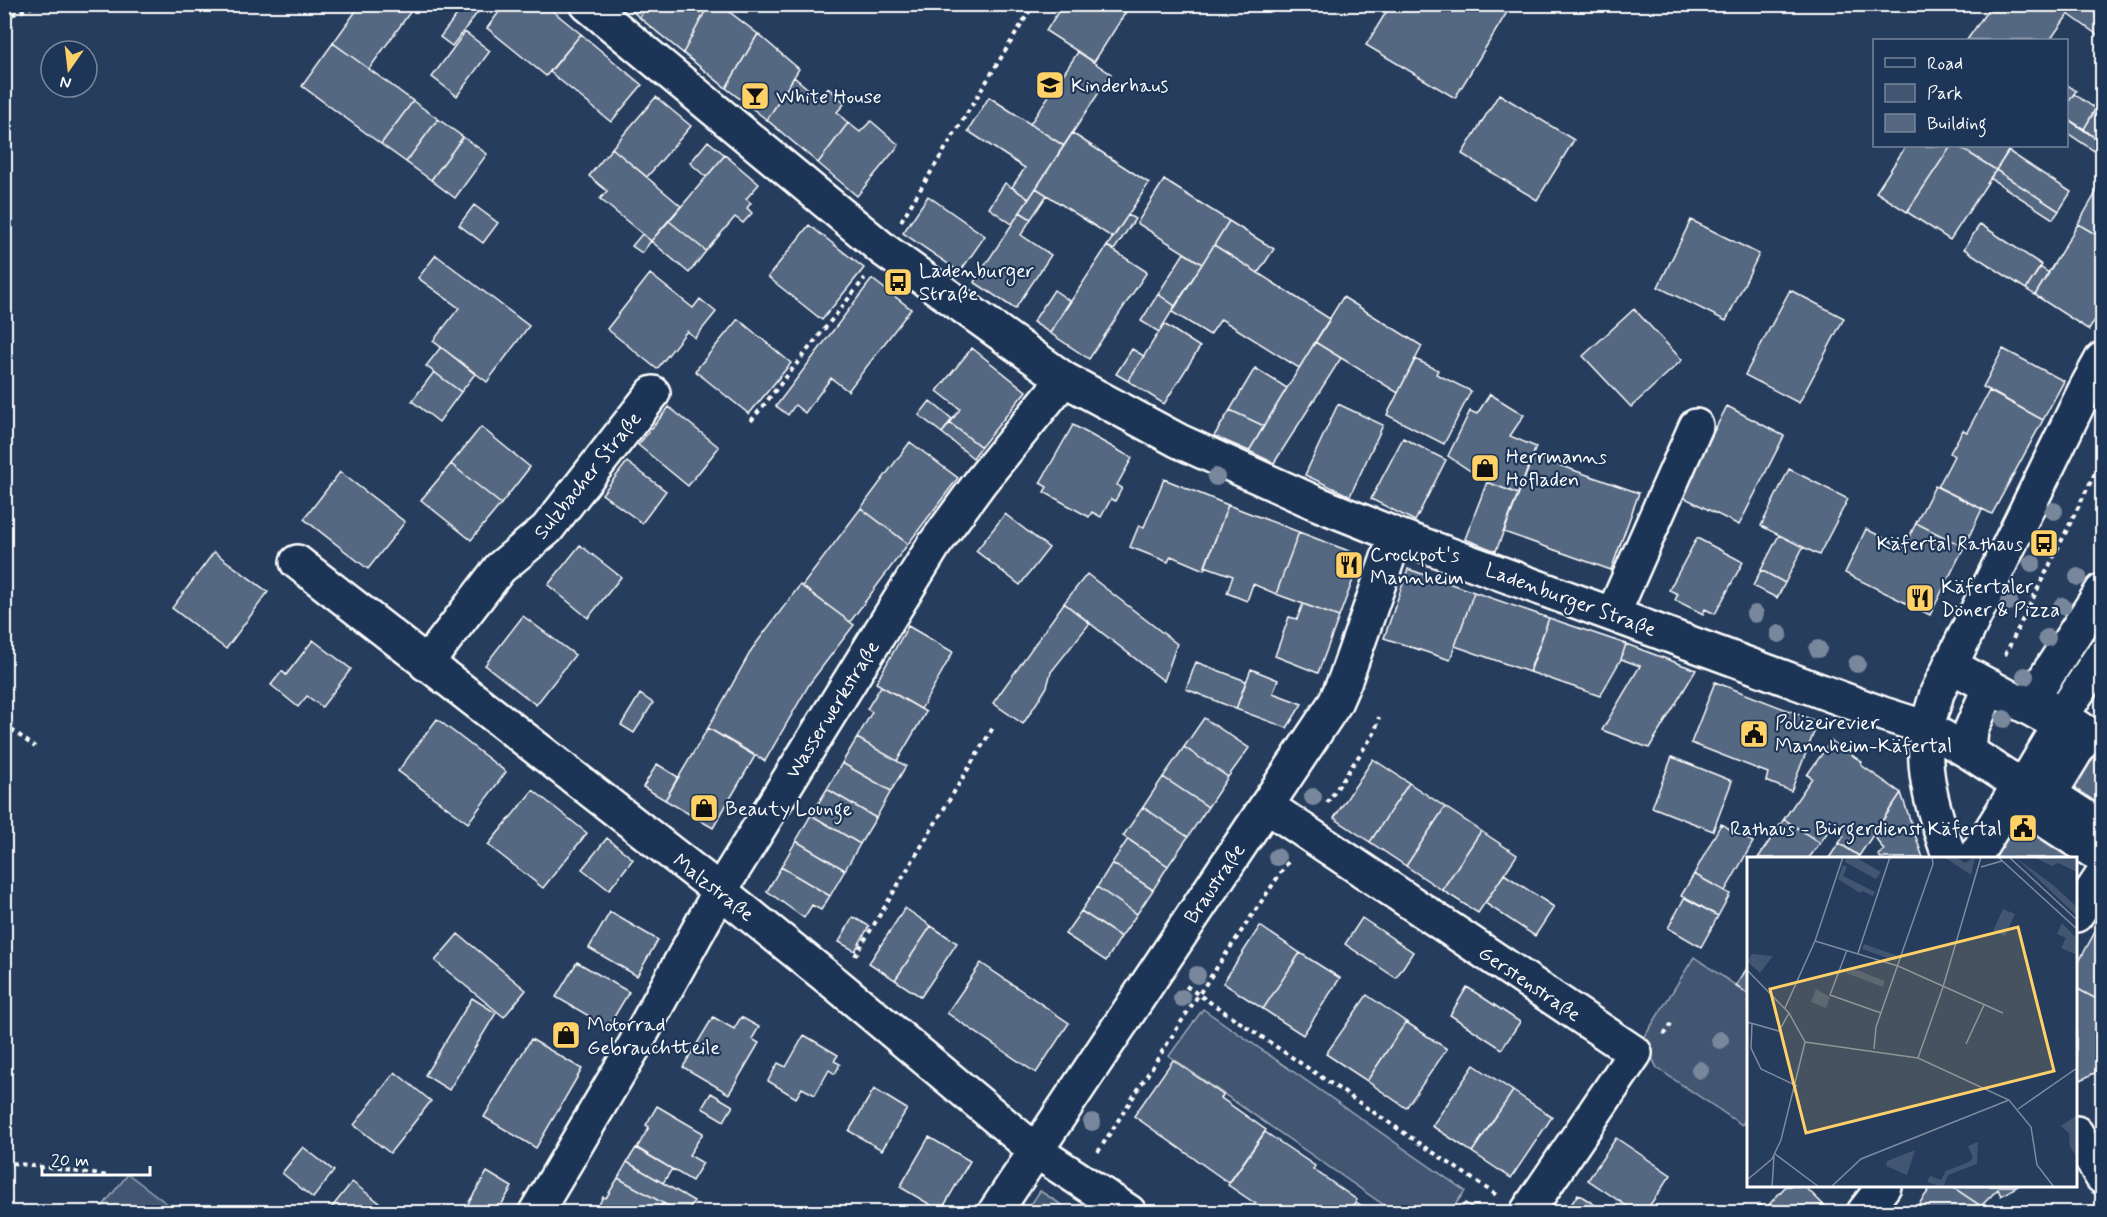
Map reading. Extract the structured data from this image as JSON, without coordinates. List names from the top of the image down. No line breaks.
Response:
{"streets":{"street":["Sulzbacher Straße","Ladenburger Straße","Wasserwerkstraße","Braustraße","Malzstraße","Gerstenstraße"]},"crossings":[["Sulzbacher Straße","Malzstraße"],["Ladenburger Straße","Wasserwerkstraße"],["Ladenburger Straße","Braustraße"],["Wasserwerkstraße","Malzstraße"],["Braustraße","Malzstraße"],["Braustraße","Gerstenstraße"]],"places":{"school or university":["Kinderhaus"],"bar":["White House"],"bus stop":["Ladenburger Straße","Käfertal Rathaus"],"shop":["Herrmanns Hofladen","Beauty Lounge","Motorrad Gebrauchtteile"],"restaurant":["Crockpot's Mannheim","Käfertaler Döner & Pizza"],"public building":["Polizeirevier Mannheim-Käfertal","Rathaus - Bürgerdienst Käfertal"]},"legend":["Road","Park","Building"],"scale_bar":"20 m","north":"bottom"}
